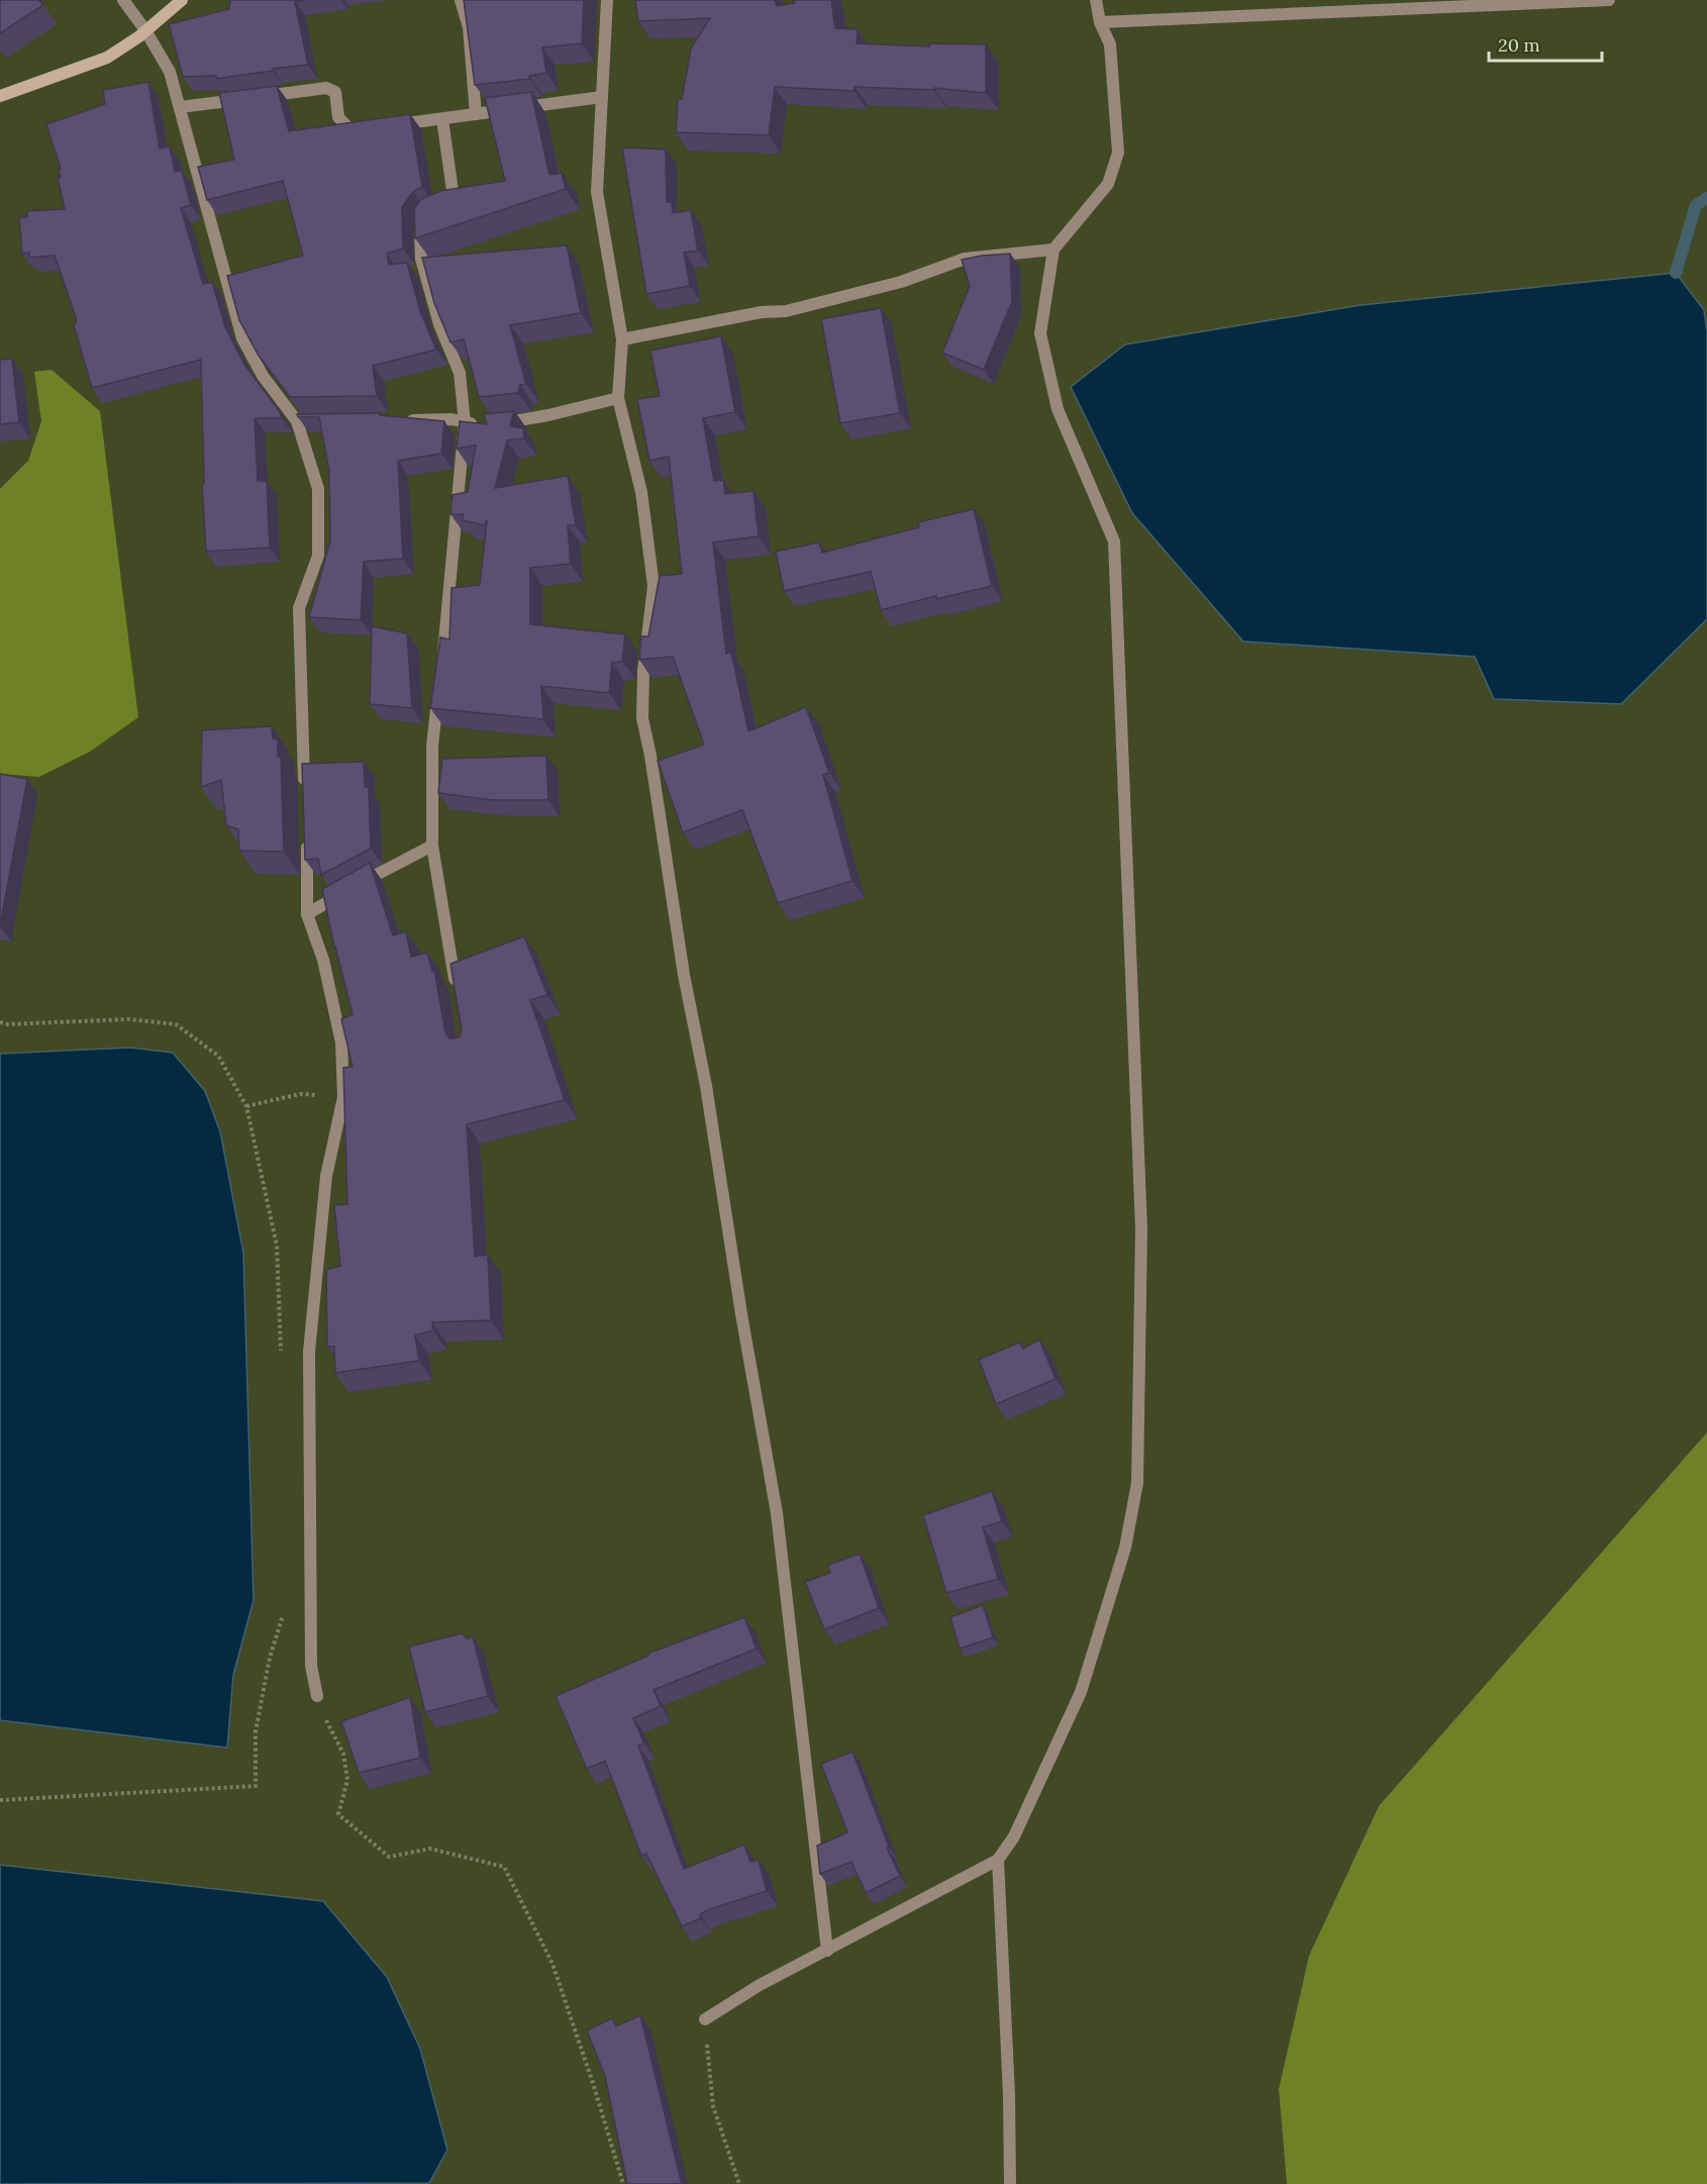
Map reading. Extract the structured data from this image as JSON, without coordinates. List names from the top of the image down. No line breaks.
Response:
{"scale_bar":"20 m"}
